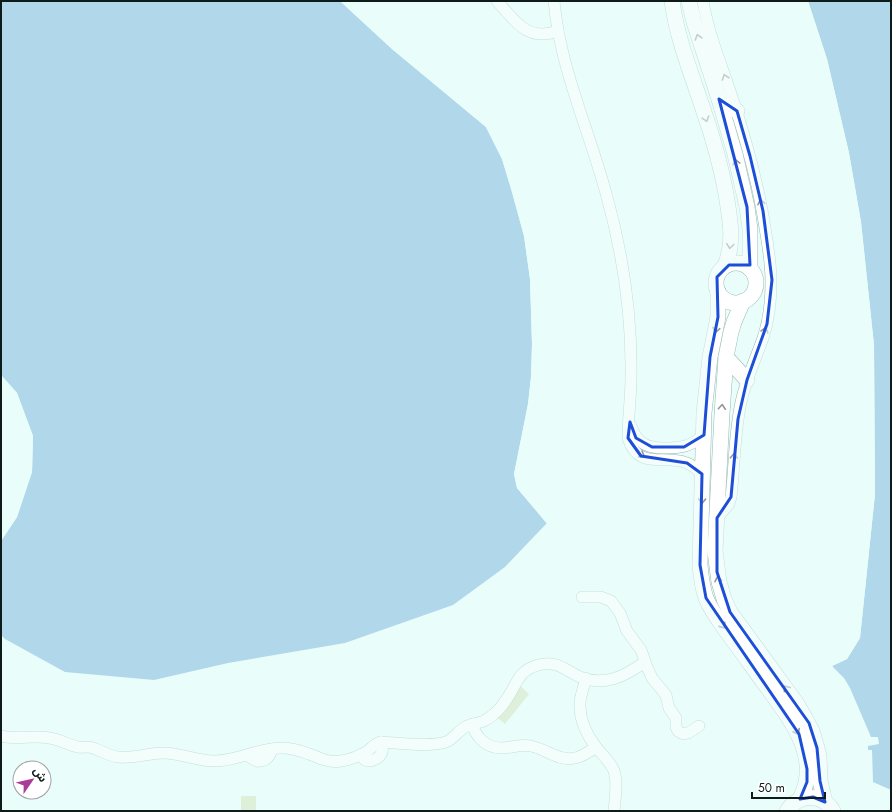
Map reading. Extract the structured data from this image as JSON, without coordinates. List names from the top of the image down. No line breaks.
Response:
{"scale_bar":"50 m","north":"top right"}
